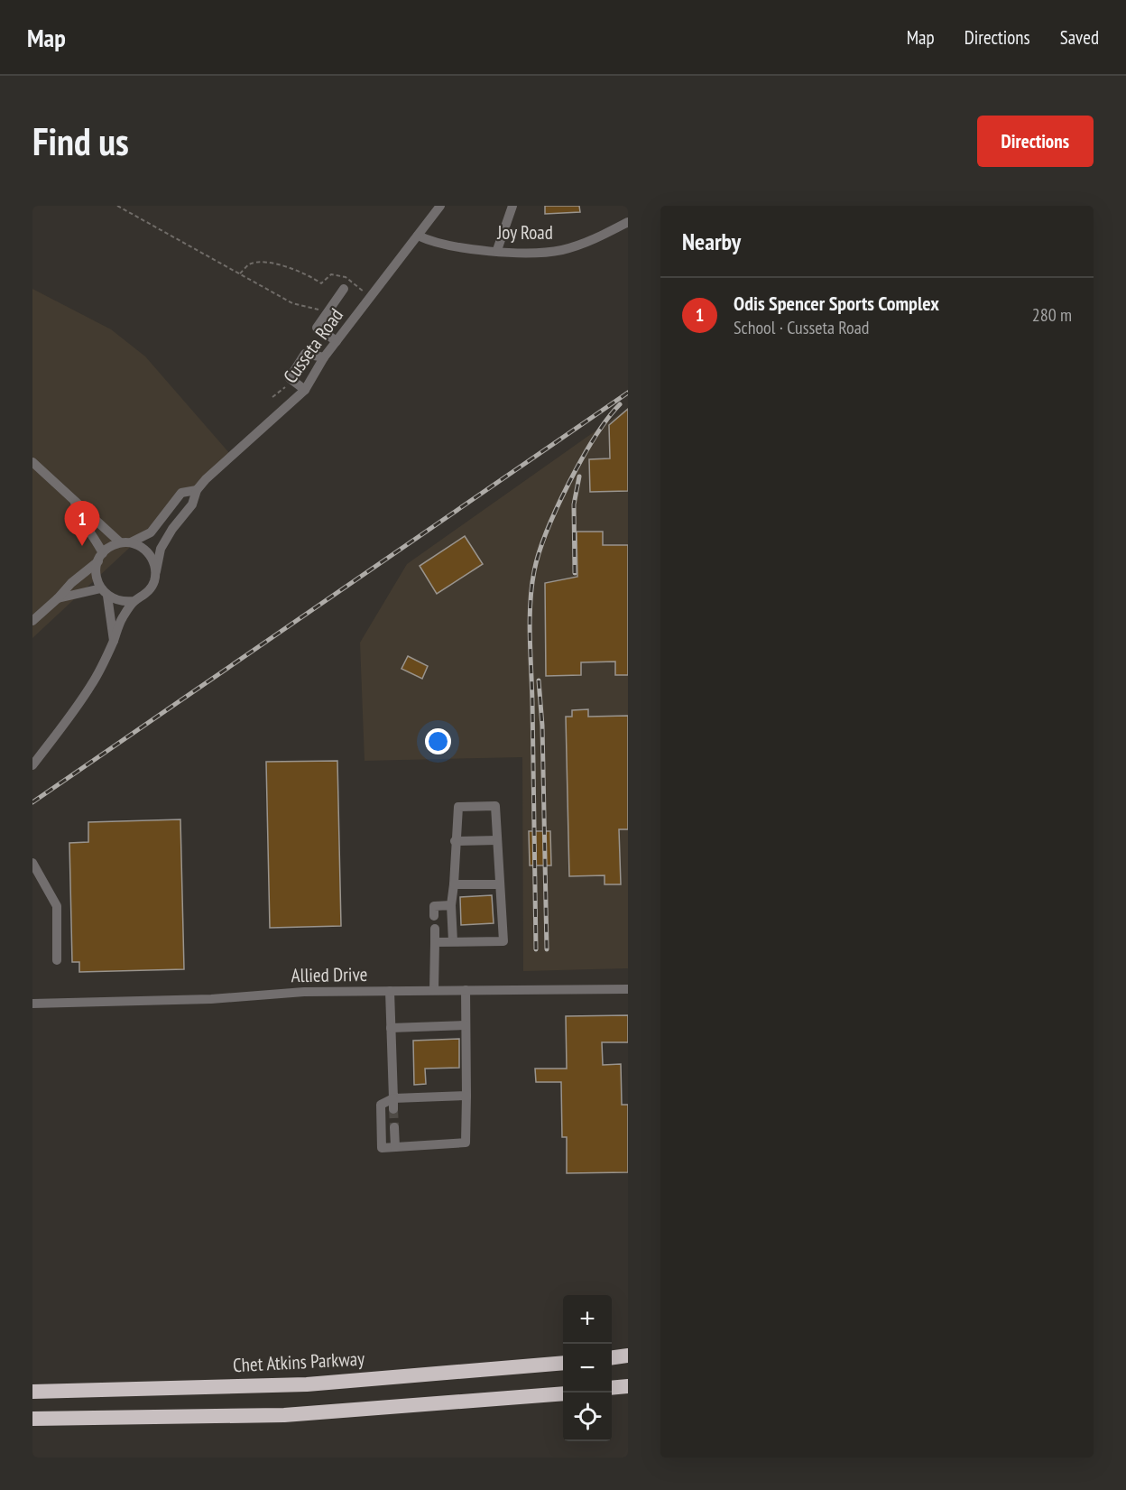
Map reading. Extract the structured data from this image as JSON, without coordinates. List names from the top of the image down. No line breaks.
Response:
{"streets":{"highway":["Chet Atkins Parkway"],"street":["Joy Road","Cusseta Road","Allied Drive"]},"crossings":[["Joy Road","Cusseta Road"]],"page":{"header":"Map","nav":["Map","Directions","Saved"],"buttons":"Directions","title":"Find us","heading":"Nearby","list":[{"mark":"1","name":"Odis Spencer Sports Complex","note":"School · Cusseta Road","value":"280 m"}],"pins":"1","map_buttons":["+","−"]}}
